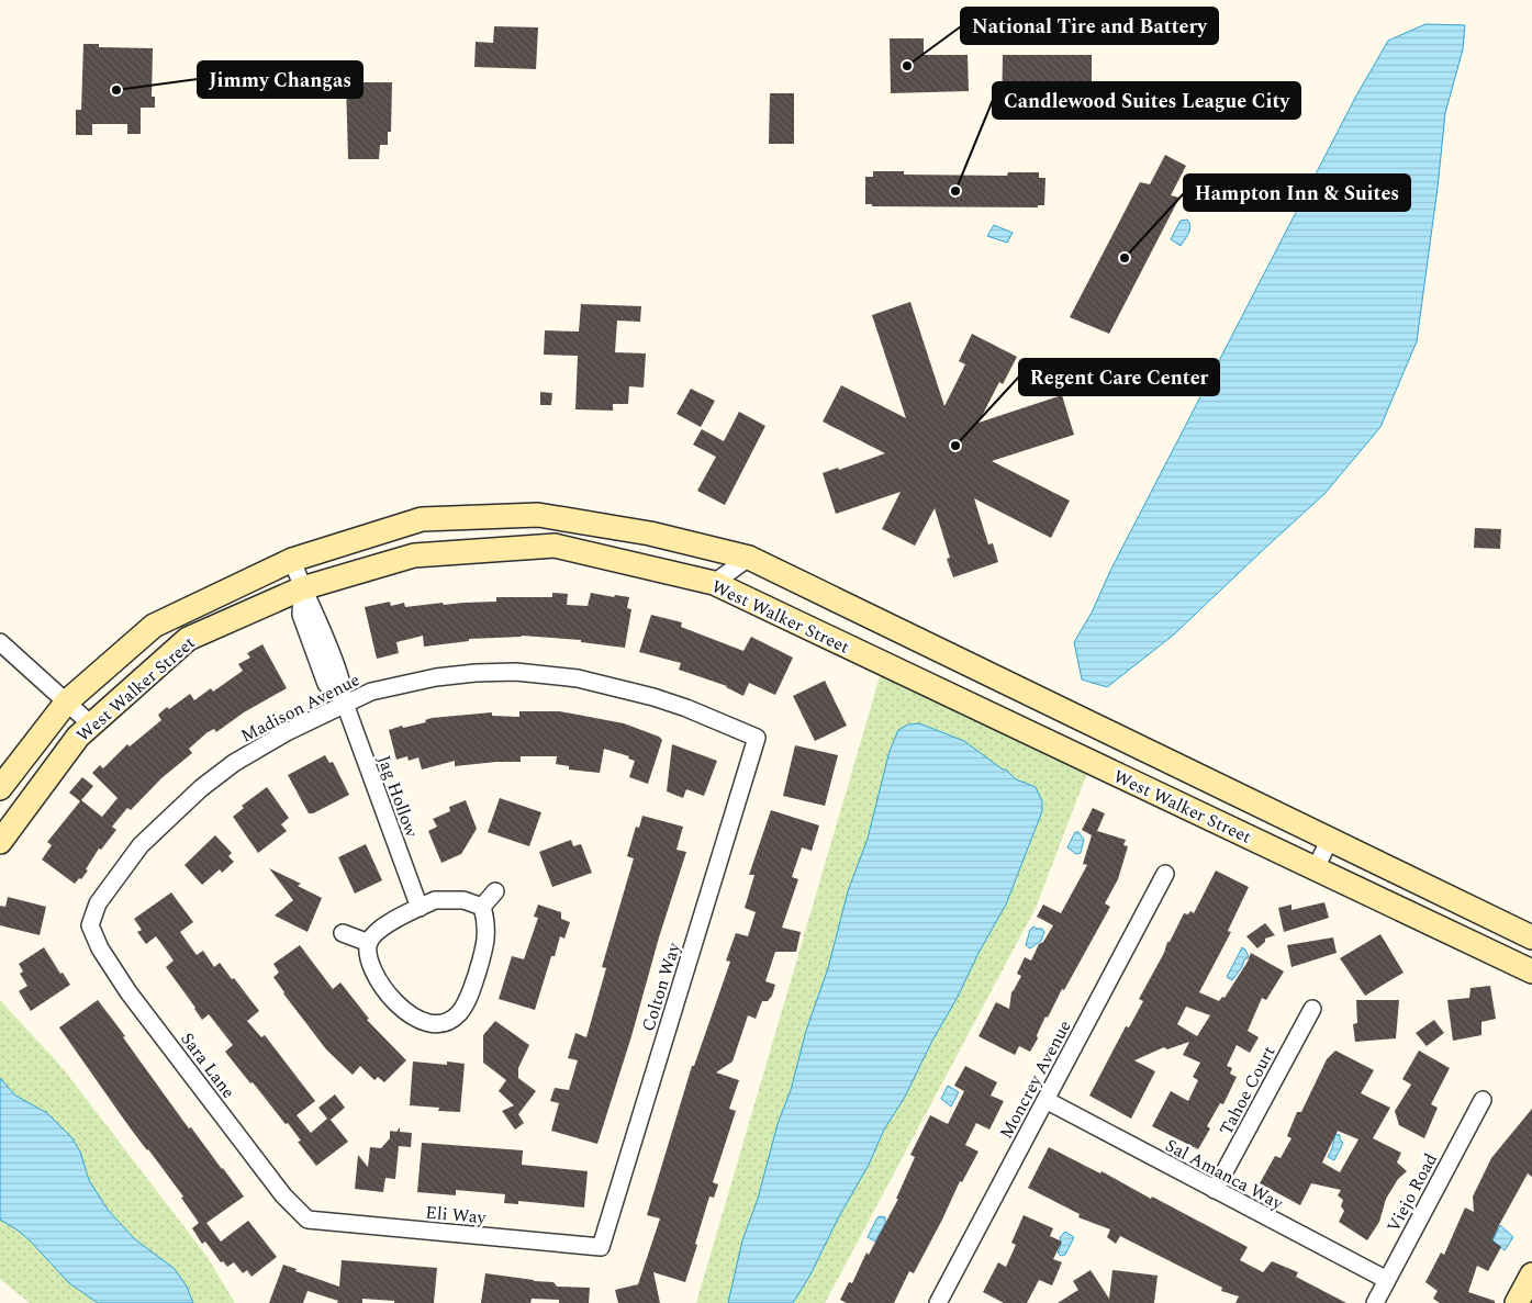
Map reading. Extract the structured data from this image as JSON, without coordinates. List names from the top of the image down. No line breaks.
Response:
{"streets":{"street":["West Walker Street","Madison Avenue","Jag Hollow","Colton Way","Sara Lane","Moncrey Avenue","Tahoe Court","Sal Amanca Way","Viejo Road","Eli Way"]},"crossings":[["West Walker Street","Jag Hollow"],["Madison Avenue","Jag Hollow"],["Madison Avenue","Colton Way"],["Madison Avenue","Sara Lane"],["Colton Way","Eli Way"],["Sara Lane","Eli Way"],["Moncrey Avenue","Sal Amanca Way"],["Tahoe Court","Sal Amanca Way"],["Sal Amanca Way","Viejo Road"]],"places":["National Tire and Battery","Jimmy Changas","Candlewood Suites League City","Hampton Inn & Suites","Regent Care Center"]}
